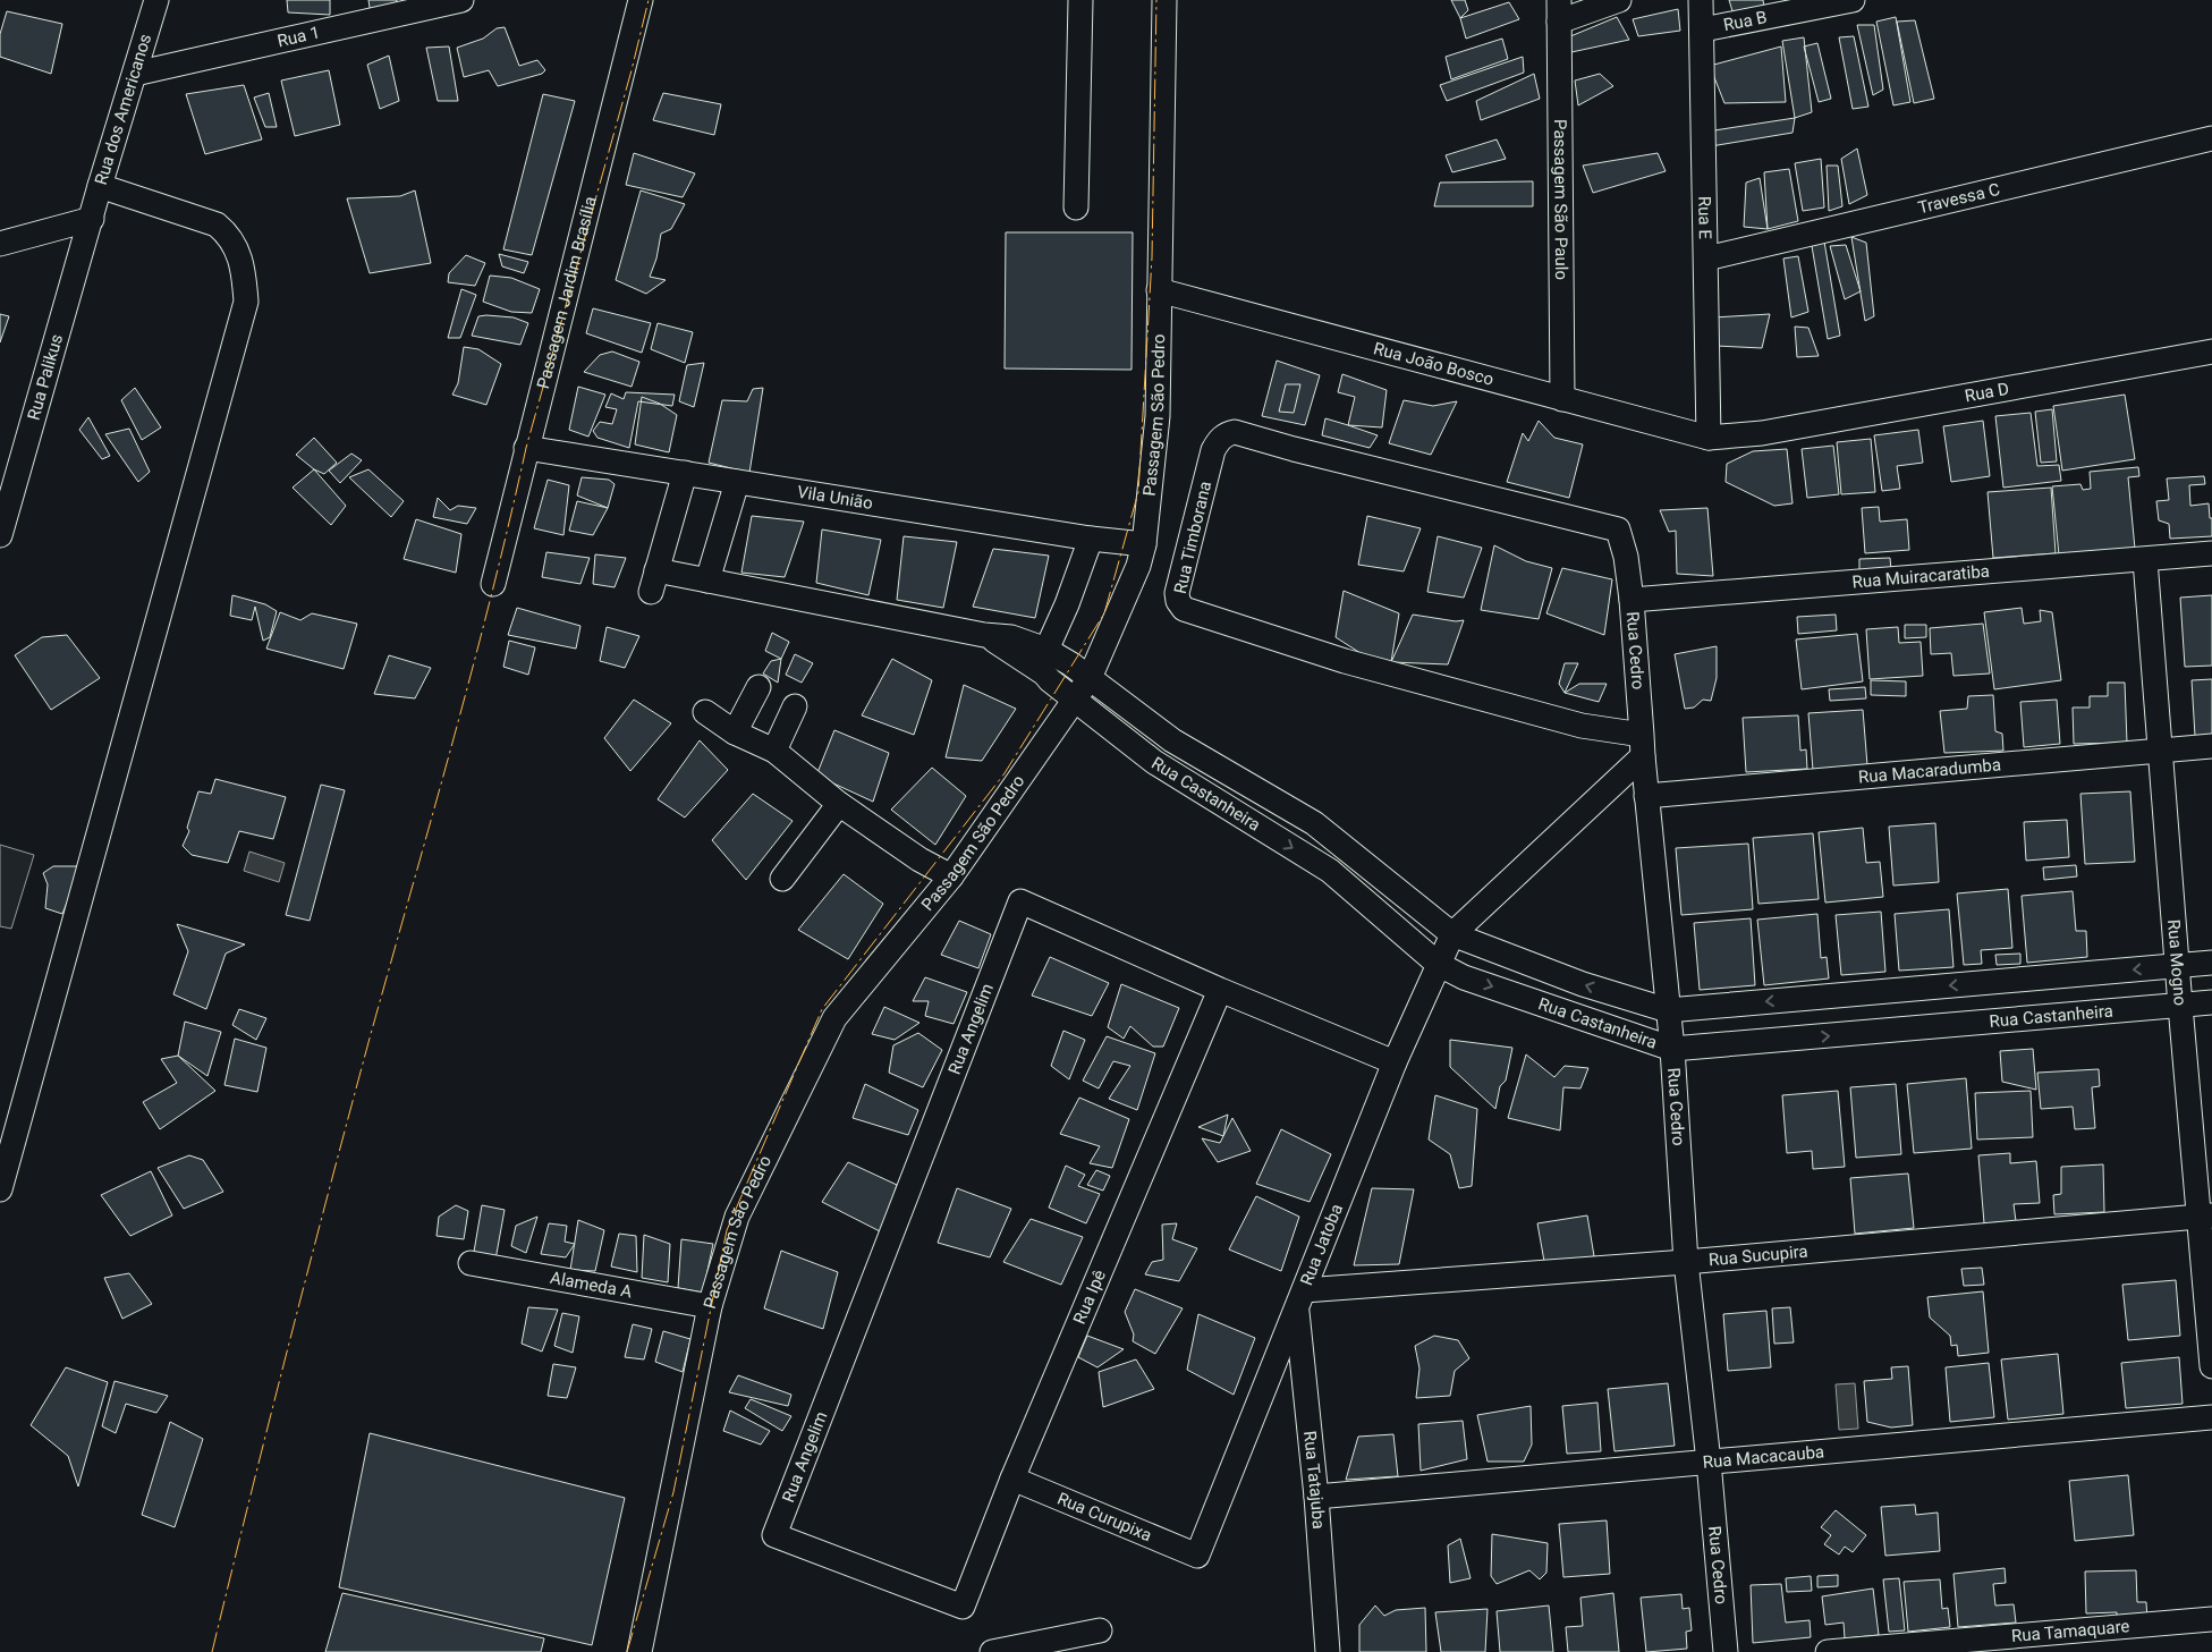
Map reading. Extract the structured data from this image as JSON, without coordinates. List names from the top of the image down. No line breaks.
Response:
{"streets":{"street":["Rua B","Rua 1","Rua dos Americanos","Travessa C","Passagem São Paulo","Rua E","Passagem Jardim Brasília","Rua João Bosco","Rua Palikus","Rua D","Passagem São Pedro","Vila União","Rua Timborana","Rua Muiracaratiba","Rua Cedro","Rua Macaradumba","Rua Castanheira","Rua Mogno","Rua Angelim","Rua Jatoba","Rua Sucupira","Alameda A","Rua Ipê","Rua Macacauba","Rua Tatajuba","Rua Curupixa","Rua Tamaquare"]},"crossings":[["Rua B","Rua E"],["Rua 1","Rua dos Americanos"],["Rua dos Americanos","Rua Palikus"],["Travessa C","Rua E"],["Passagem São Paulo","Rua João Bosco"],["Rua E","Rua João Bosco"],["Rua E","Rua D"],["Passagem Jardim Brasília","Vila União"],["Rua João Bosco","Rua D"],["Rua João Bosco","Passagem São Pedro"],["Passagem São Pedro","Vila União"],["Passagem São Pedro","Rua Castanheira"],["Passagem São Pedro","Alameda A"],["Vila União","Rua Castanheira"],["Rua Timborana","Rua Cedro"],["Rua Muiracaratiba","Rua Cedro"],["Rua Muiracaratiba","Rua Mogno"],["Rua Cedro","Rua Macaradumba"],["Rua Cedro","Rua Castanheira"],["Rua Cedro","Rua Sucupira"],["Rua Cedro","Rua Macacauba"],["Rua Macaradumba","Rua Mogno"],["Rua Castanheira","Rua Mogno"],["Rua Castanheira","Rua Jatoba"],["Rua Mogno","Rua Sucupira"],["Rua Angelim","Rua Jatoba"],["Rua Angelim","Rua Ipê"],["Rua Jatoba","Rua Sucupira"],["Rua Jatoba","Rua Tatajuba"],["Rua Jatoba","Rua Curupixa"],["Rua Sucupira","Rua Tatajuba"],["Rua Ipê","Rua Curupixa"],["Rua Macacauba","Rua Tatajuba"]]}
